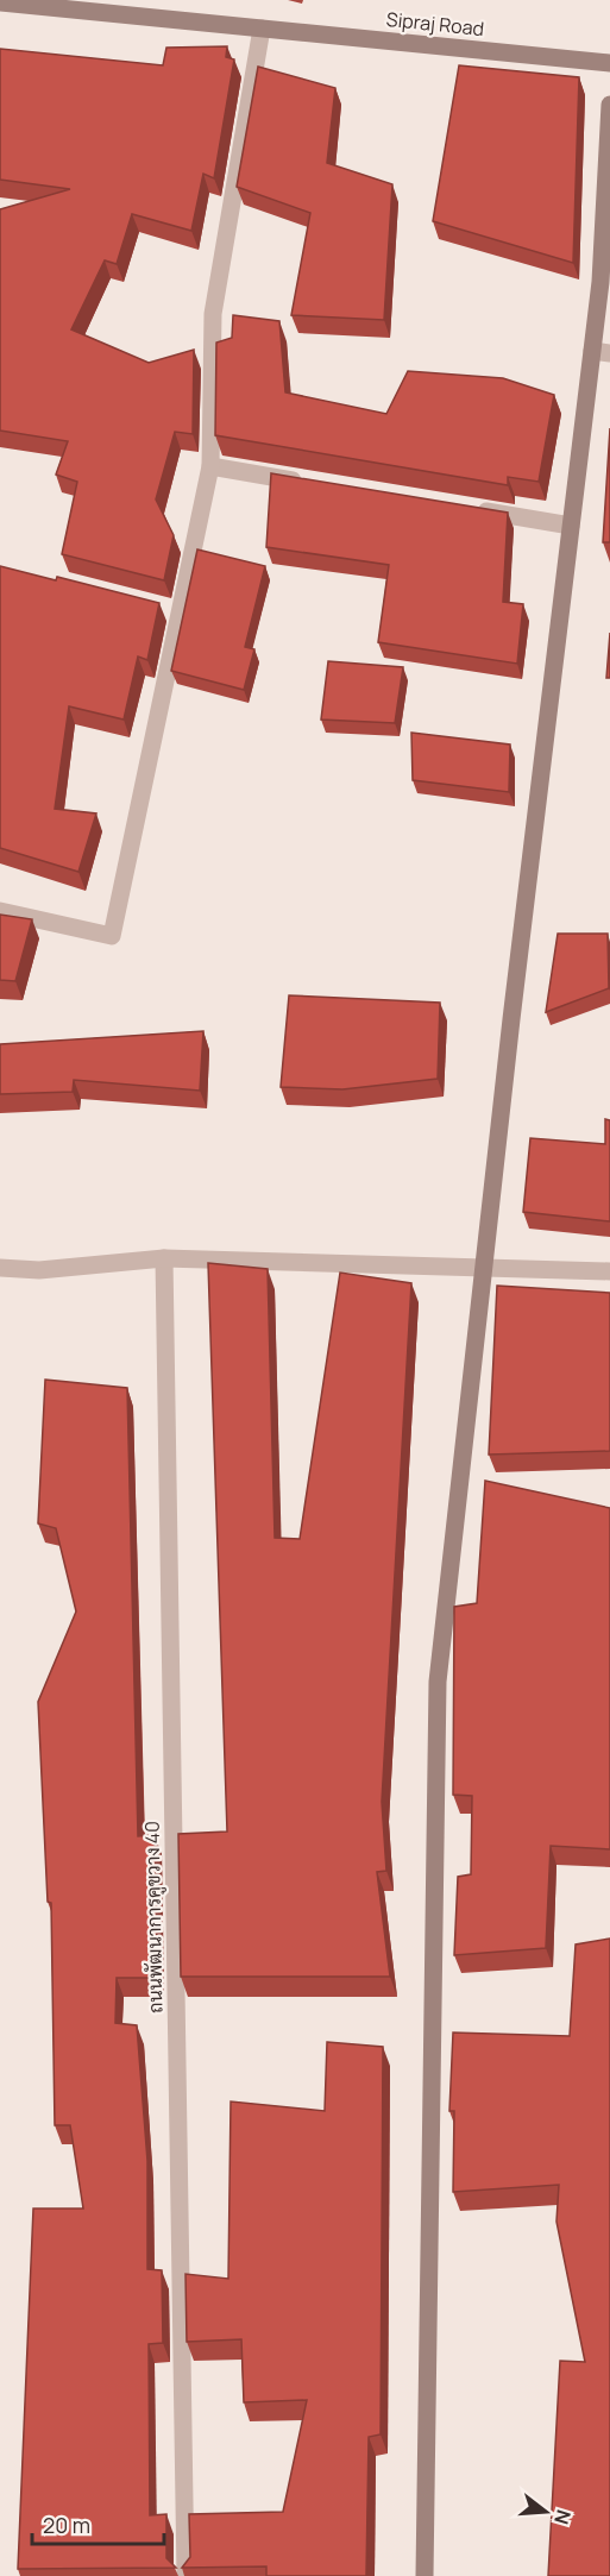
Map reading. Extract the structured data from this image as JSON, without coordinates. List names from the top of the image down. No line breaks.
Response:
{"streets":{"street":["Sipraj Road","ถนนพัฒนาการคูขวาง 40"]},"scale_bar":"20 m","north":"right"}
